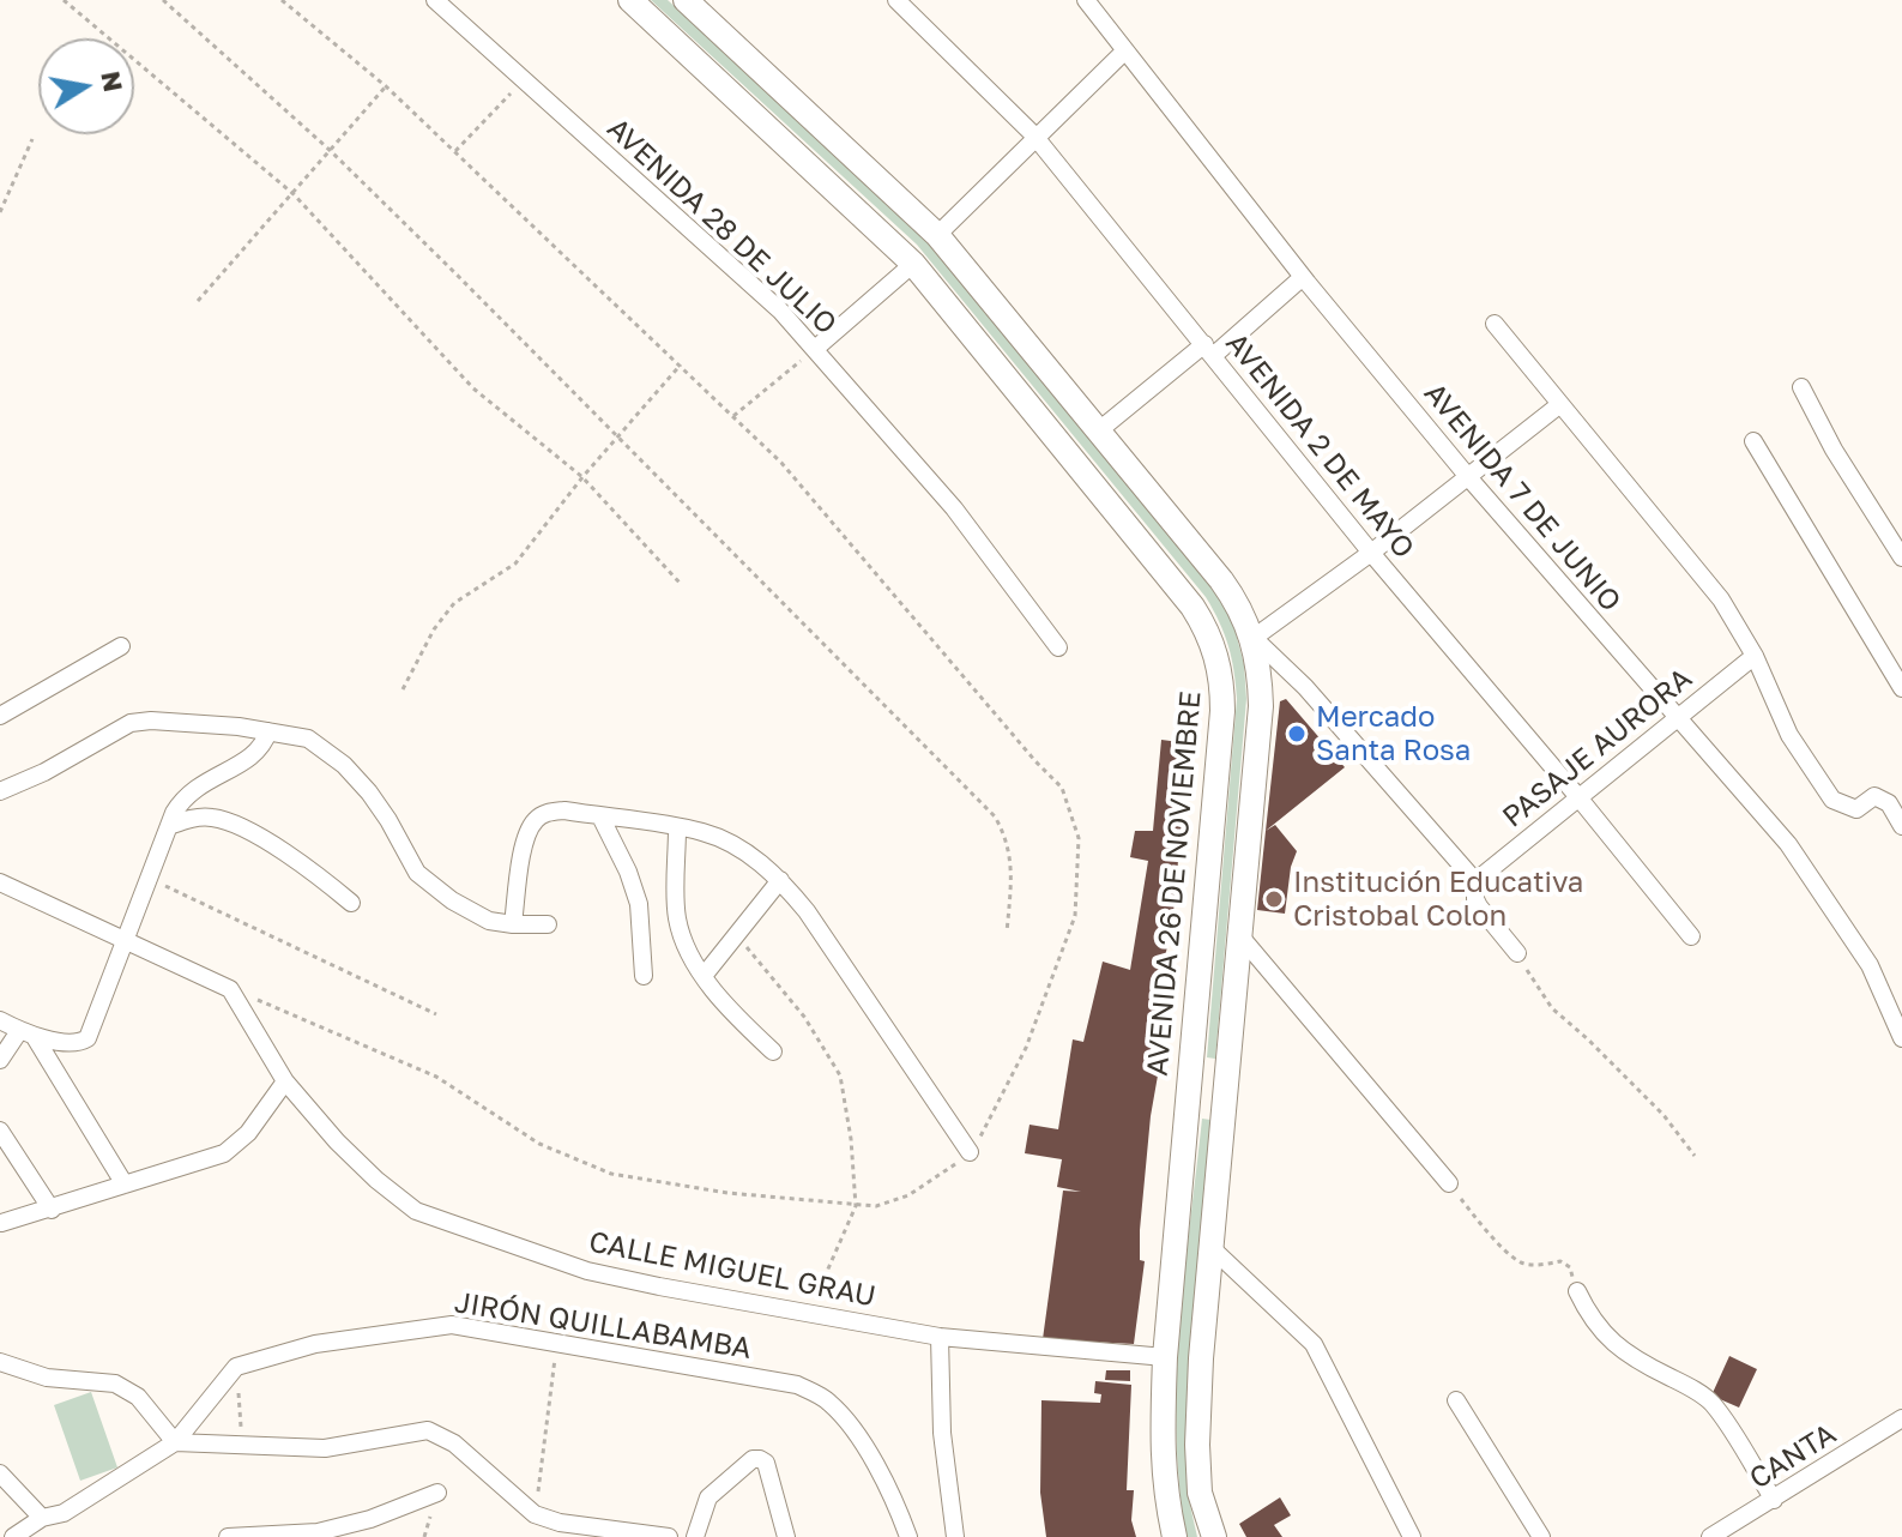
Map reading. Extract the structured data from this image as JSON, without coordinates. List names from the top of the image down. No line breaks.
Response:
{"streets":{"main road":["AVENIDA 26 DE NOVIEMBRE"],"street":["AVENIDA 28 DE JULIO","AVENIDA 2 DE MAYO","AVENIDA 7 DE JUNIO","PASAJE AURORA","CALLE MIGUEL GRAU","JIRÓN QUILLABAMBA","CANTA"]},"crossings":[["AVENIDA 2 DE MAYO","PASAJE AURORA"],["AVENIDA 7 DE JUNIO","PASAJE AURORA"],["AVENIDA 26 DE NOVIEMBRE","CALLE MIGUEL GRAU"]],"places":["Mercado Santa Rosa","Institución Educativa Cristobal Colon"],"north":"right"}
